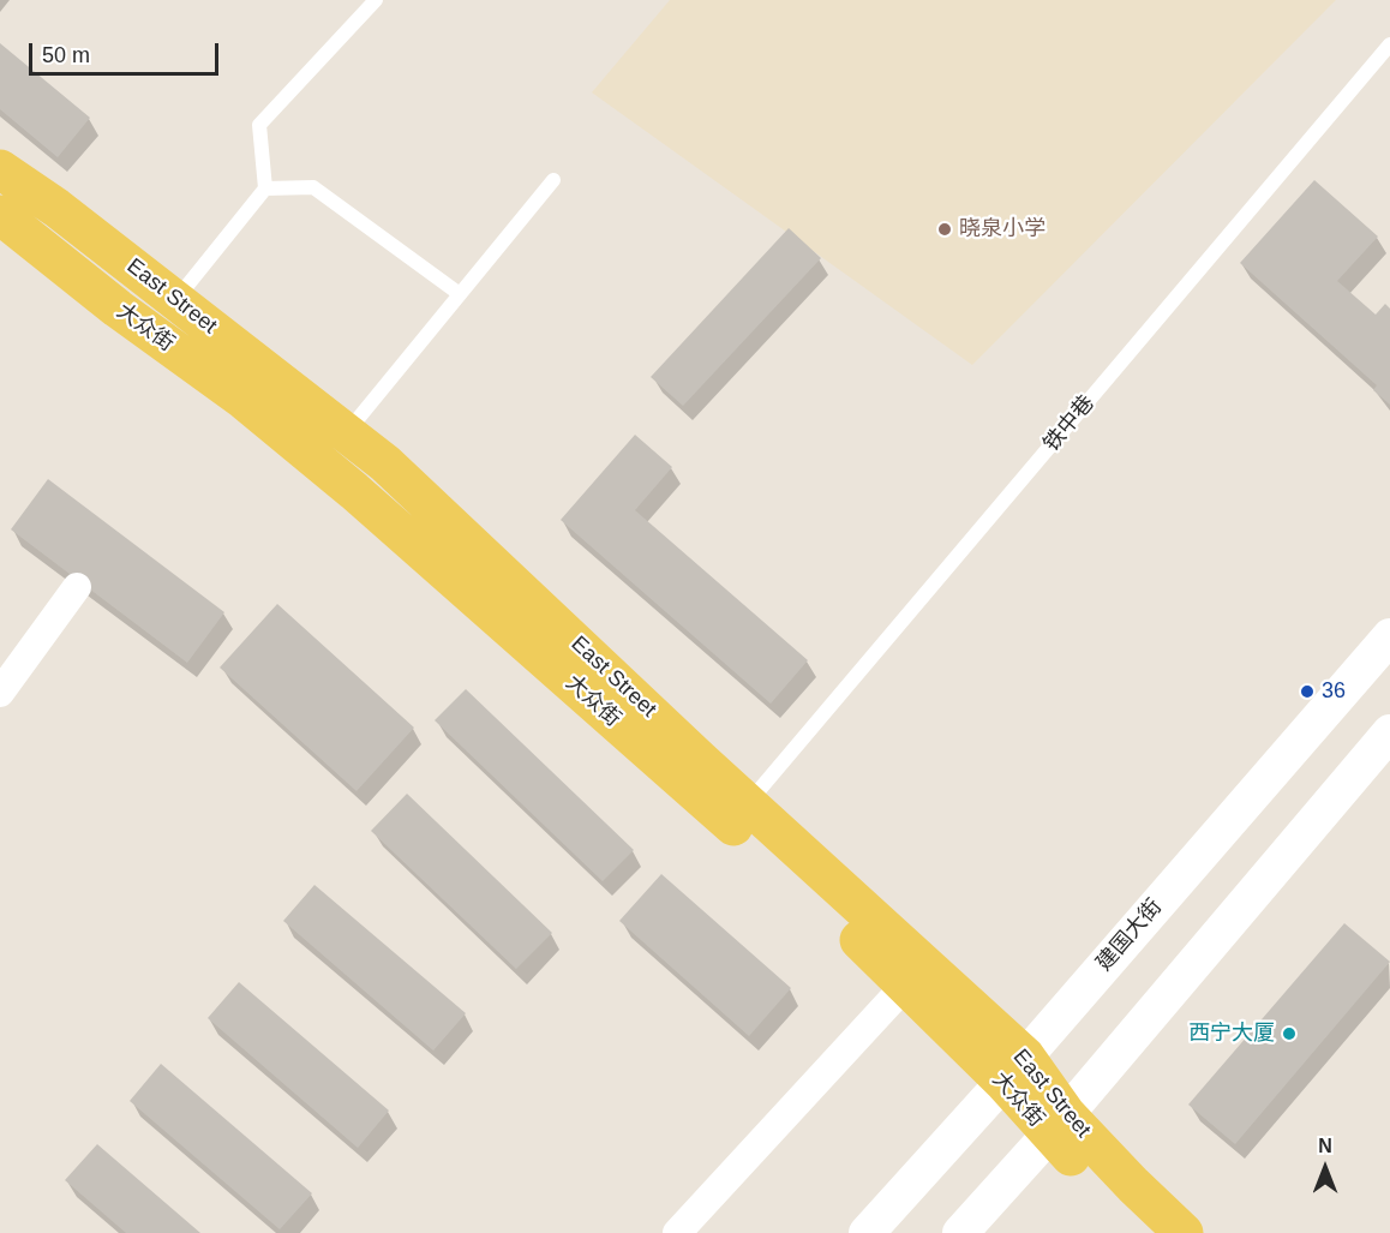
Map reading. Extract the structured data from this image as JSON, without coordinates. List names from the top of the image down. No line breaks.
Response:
{"streets":{"main road":["East Street","大众街"],"street":["建国大街"],"lane":["铁中巷"]},"crossings":[["East Street","大众街"],["East Street","铁中巷"],["East Street","建国大街"],["大众街","建国大街"]],"places":["晓泉小学","36","西宁大厦"],"scale_bar":"50 m","north":"top"}
